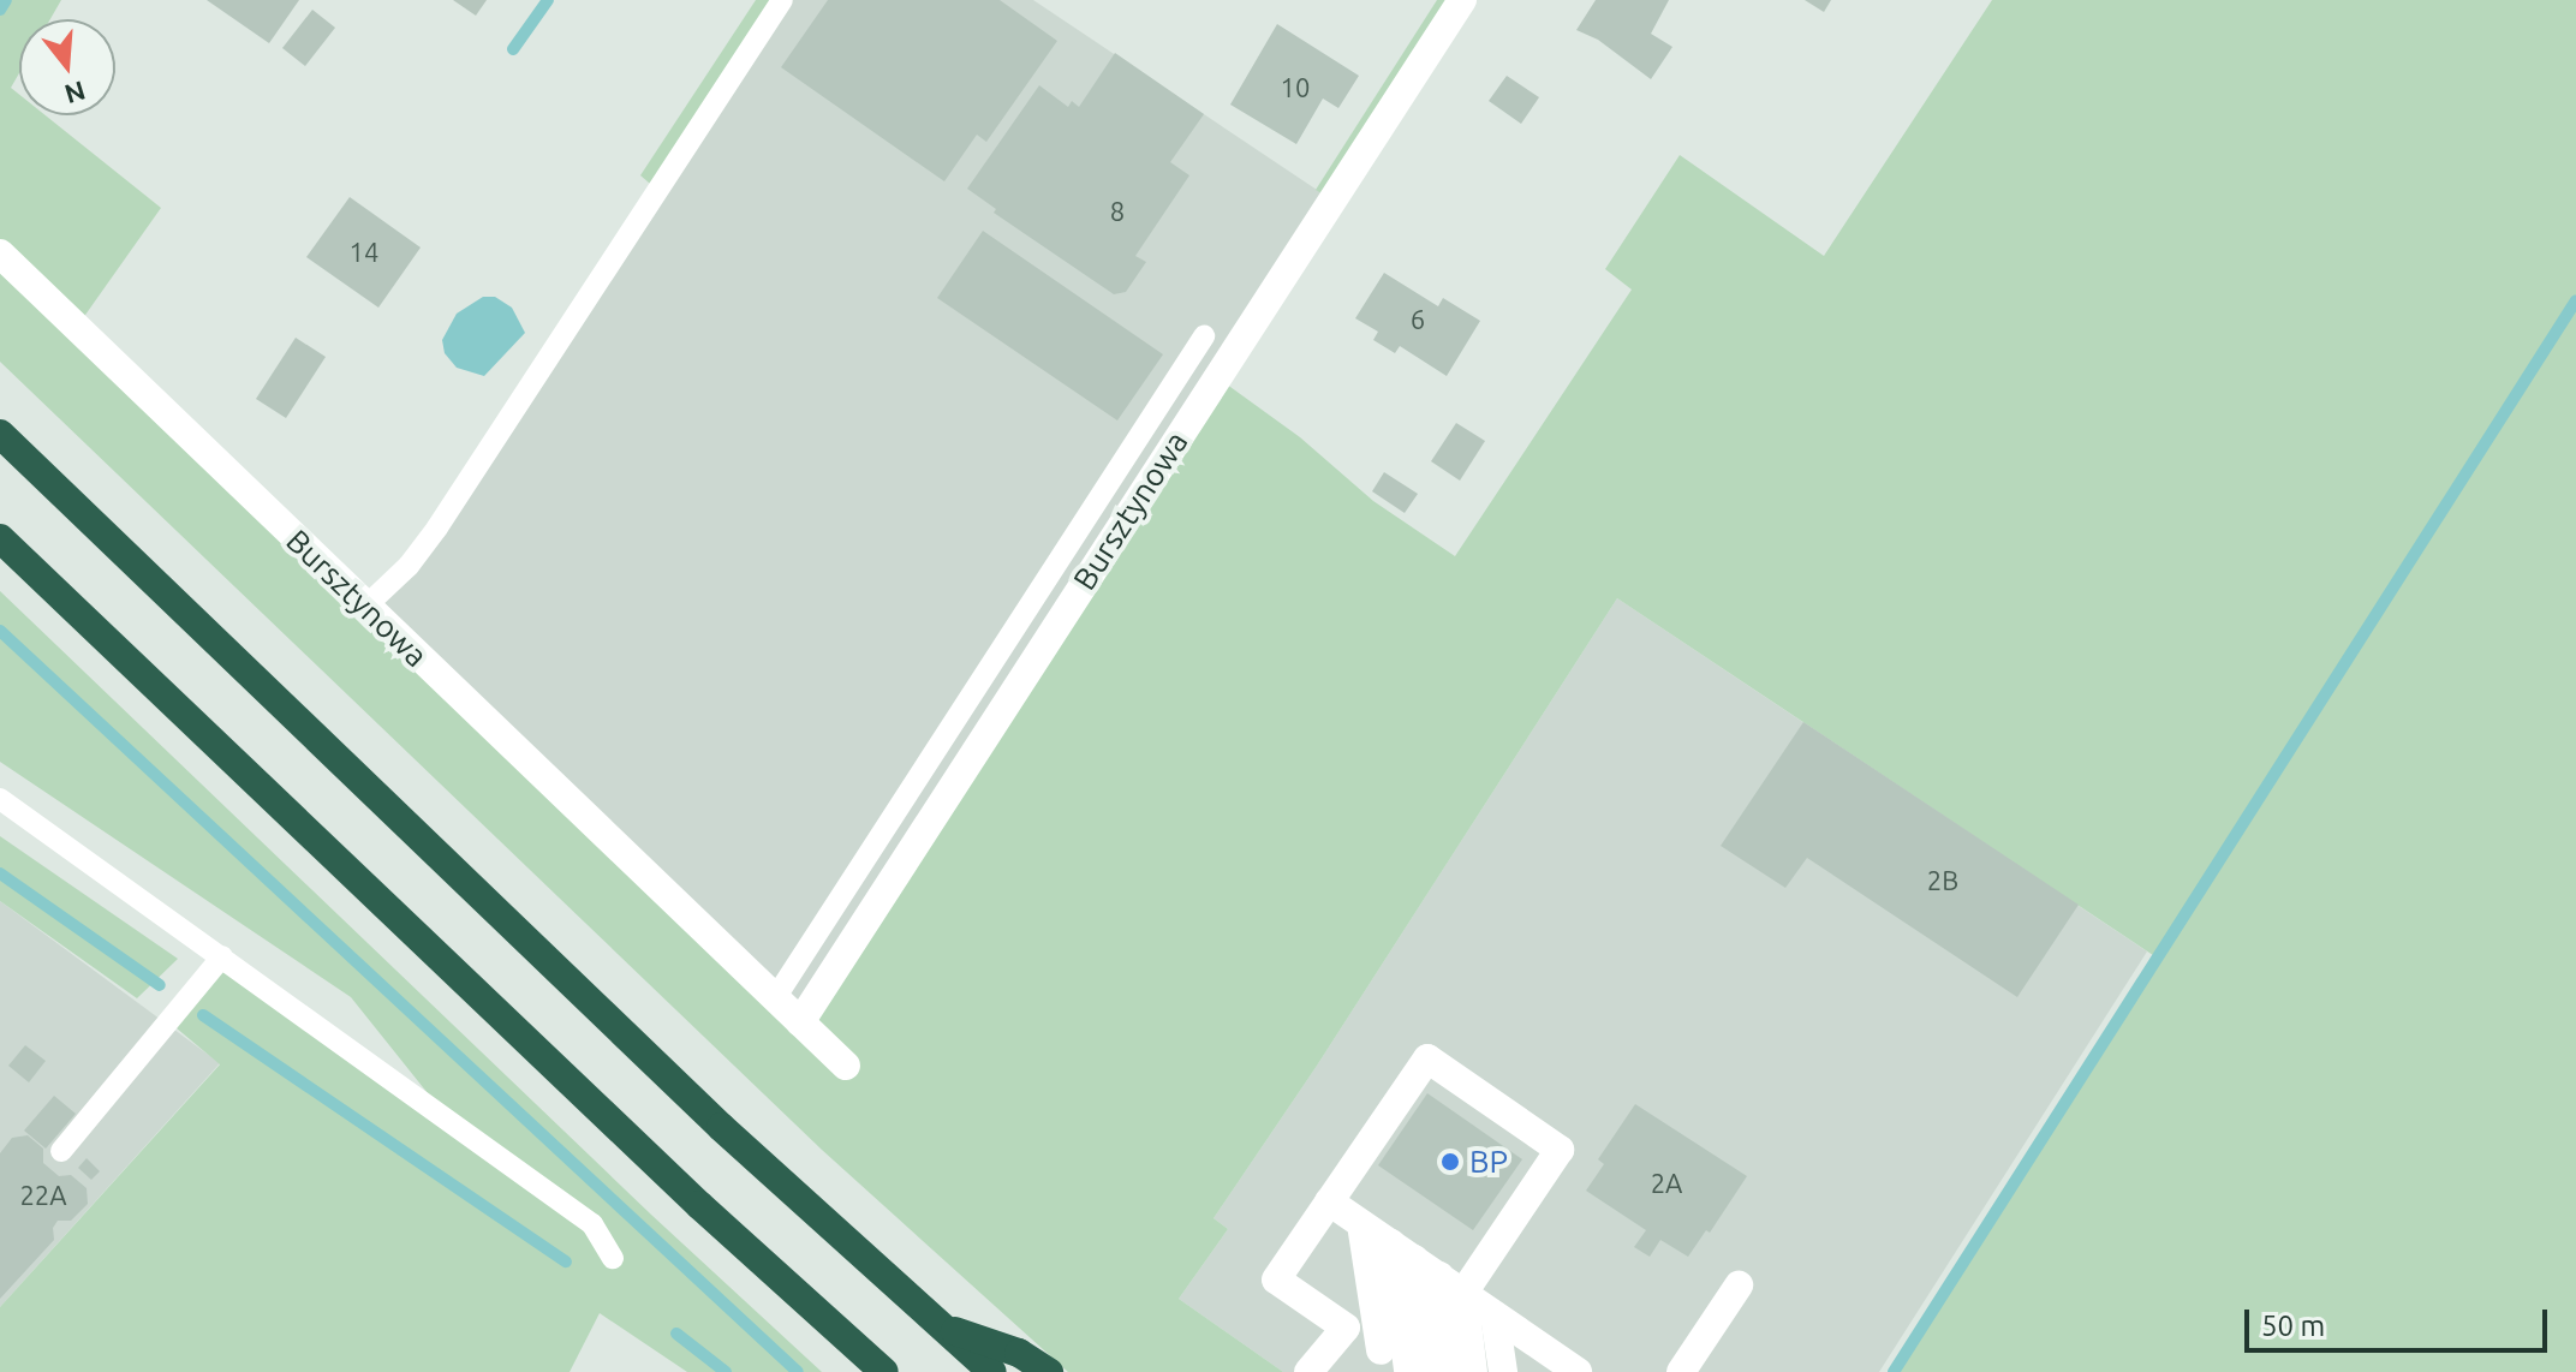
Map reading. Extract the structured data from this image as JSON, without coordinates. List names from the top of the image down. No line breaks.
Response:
{"streets":{"street":["Bursztynowa"]},"places":["BP"],"house_numbers":["10","8","14","6","2B","2A","22A"],"scale_bar":"50 m","north":"bottom"}
